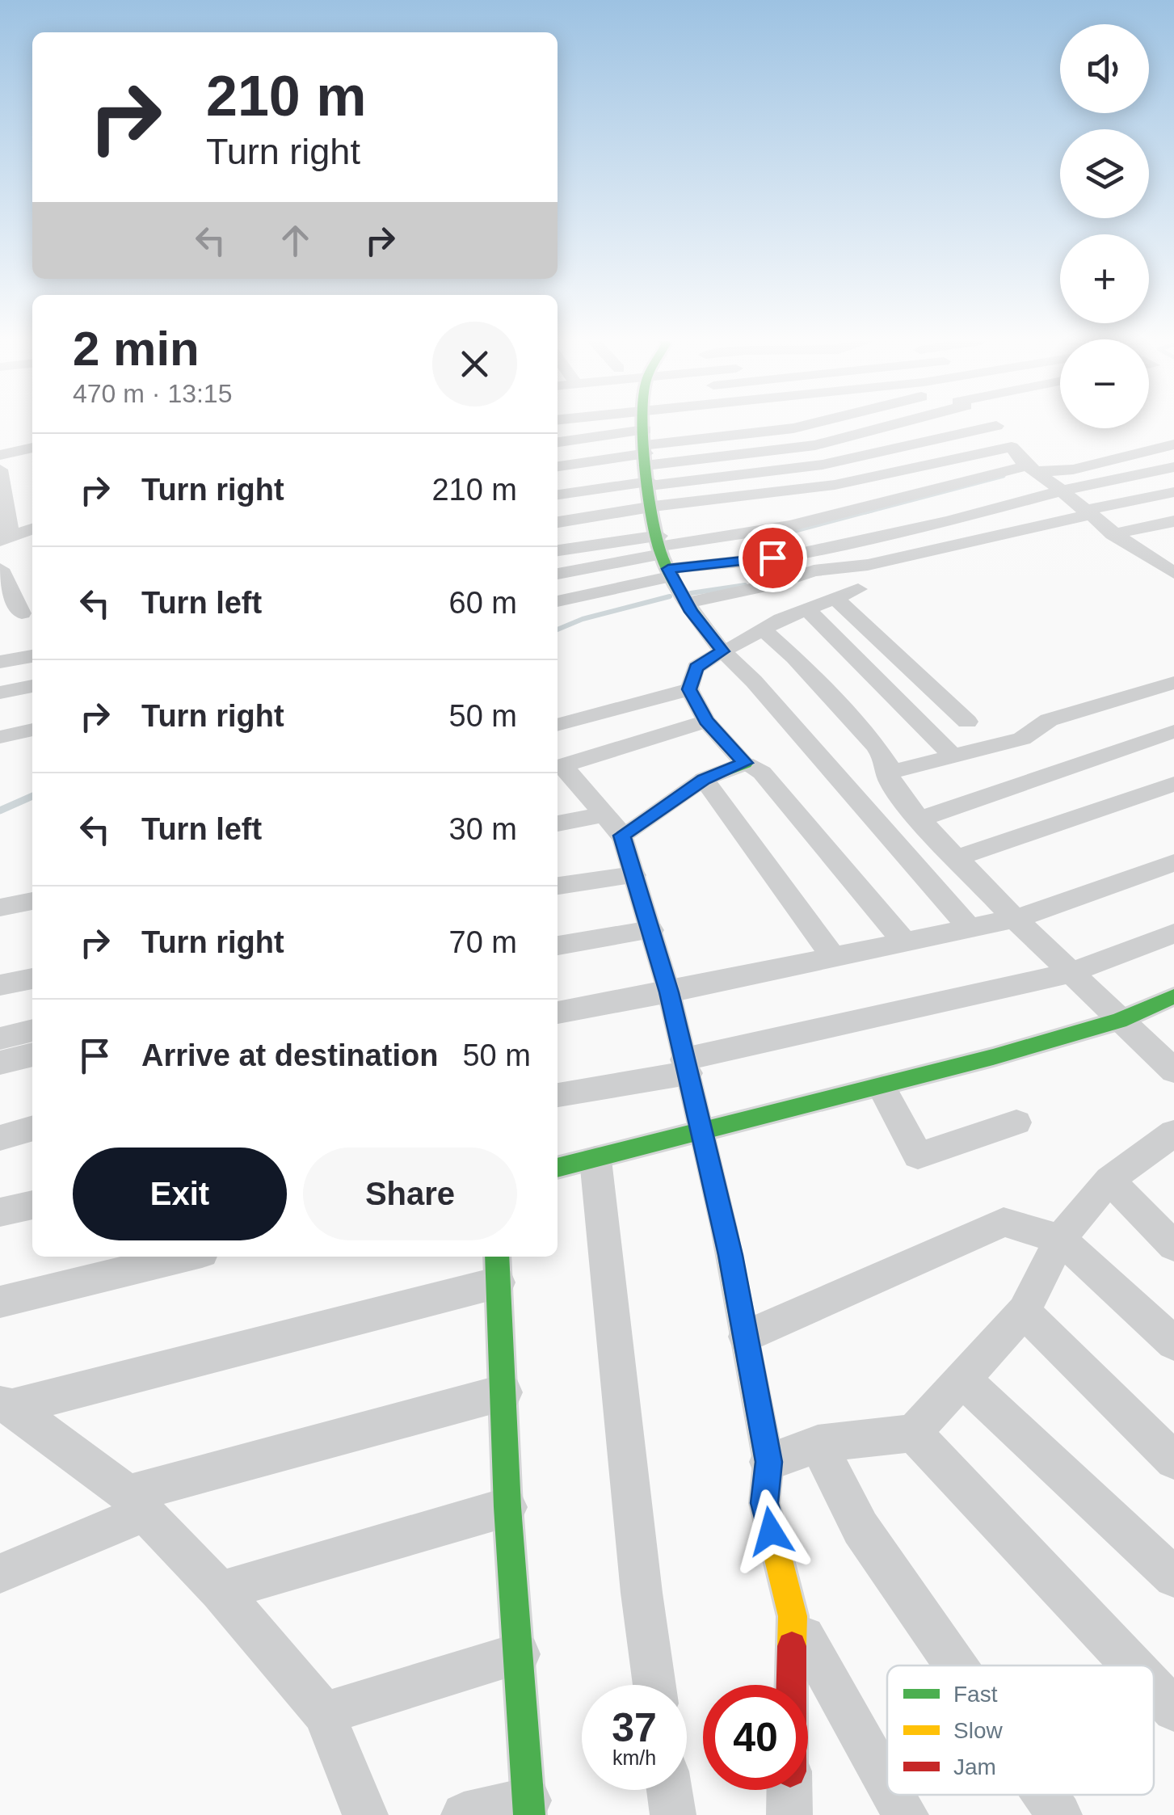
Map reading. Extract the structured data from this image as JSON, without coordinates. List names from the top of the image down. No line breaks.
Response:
{"legend":["Fast","Slow","Jam"],"page":{"map_buttons":["+","−"],"turn":["210 m","Turn right"],"heading":["2 min","470 m · 13:15"],"list":[{"name":"Turn right","value":"210 m"},{"name":"Turn left","value":"60 m"},{"name":"Turn right","value":"50 m"},{"name":"Turn left","value":"30 m"},{"name":"Turn right","value":"70 m"},{"name":"Arrive at destination","value":"50 m"}],"buttons":["Exit","Share"],"speed":"37 km/h","limit":"40"}}
